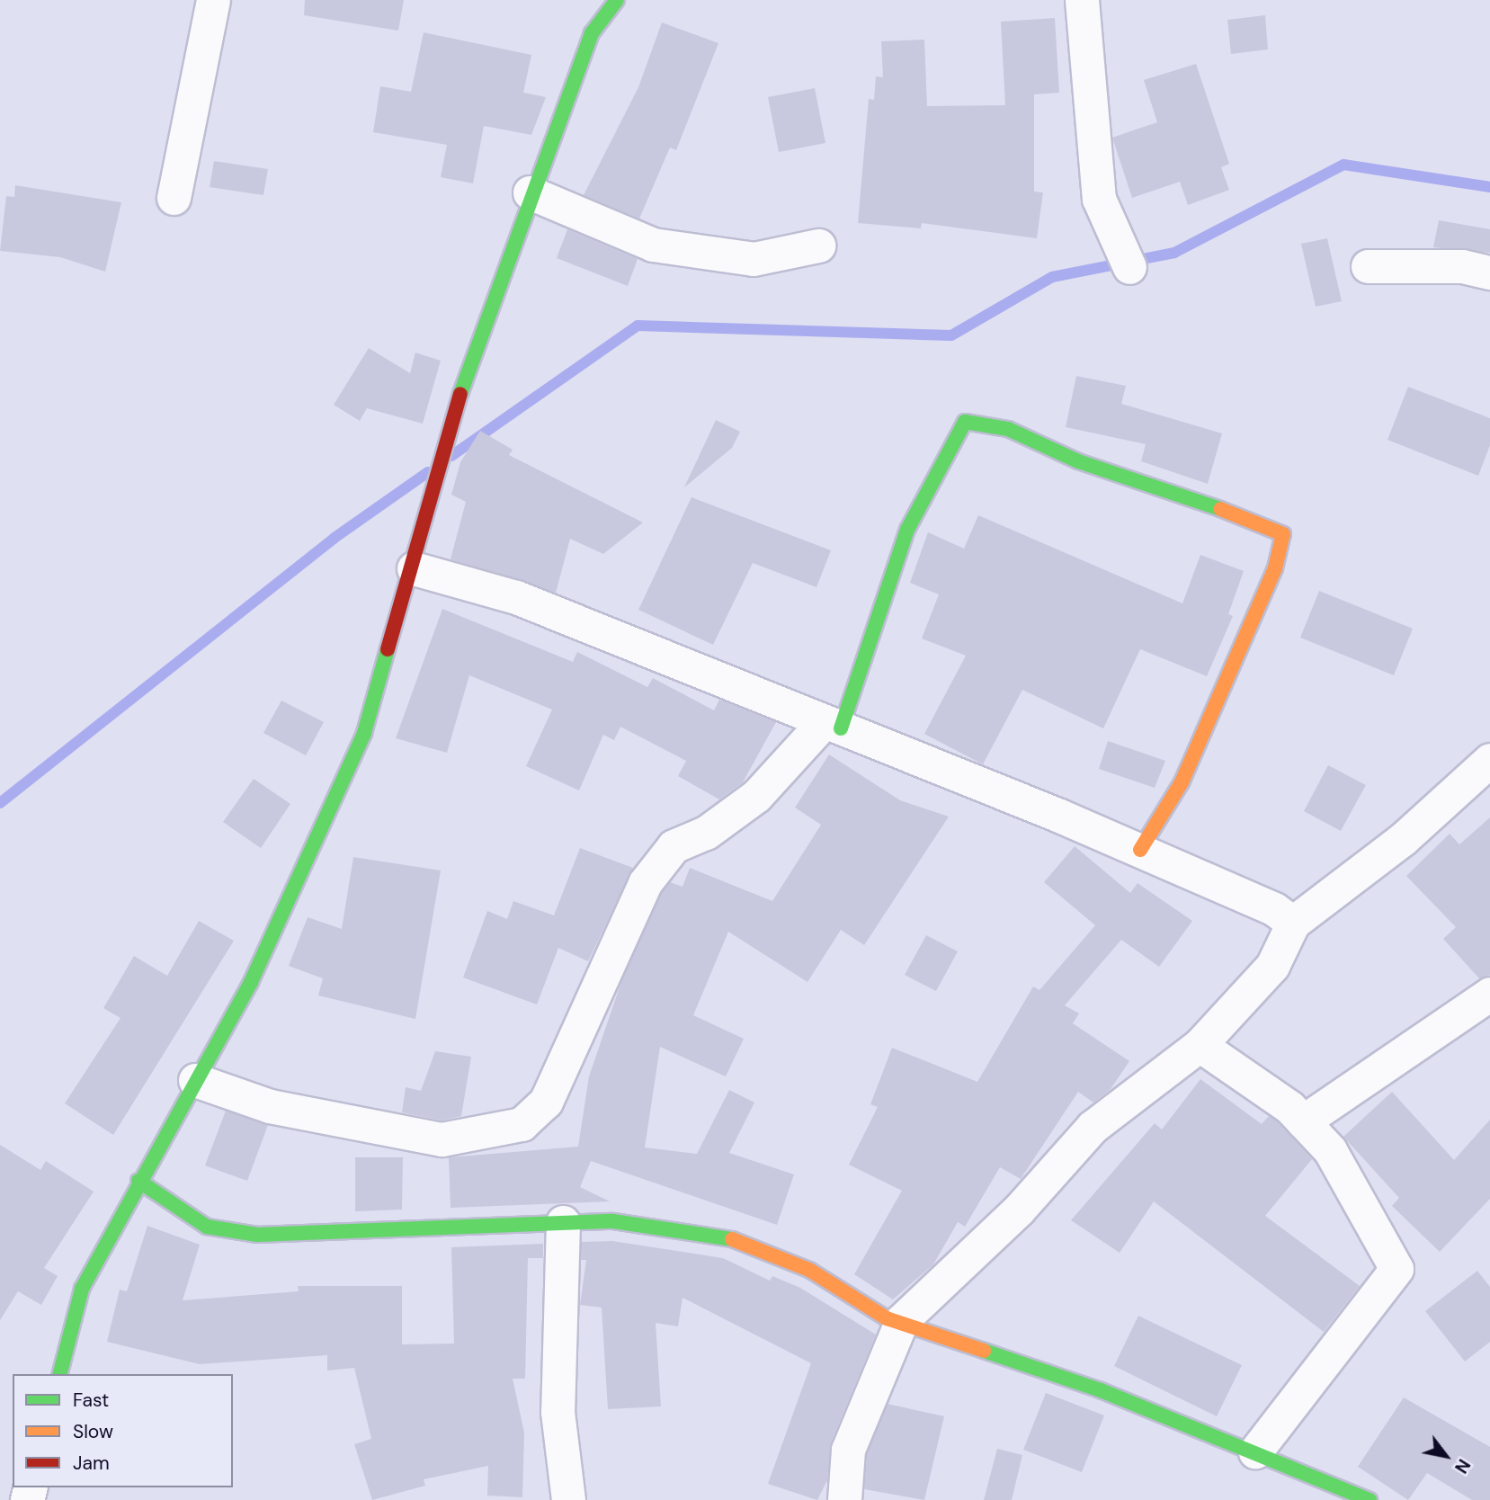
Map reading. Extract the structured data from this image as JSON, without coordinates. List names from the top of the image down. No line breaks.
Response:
{"legend":["Fast","Slow","Jam"],"north":"bottom right"}
